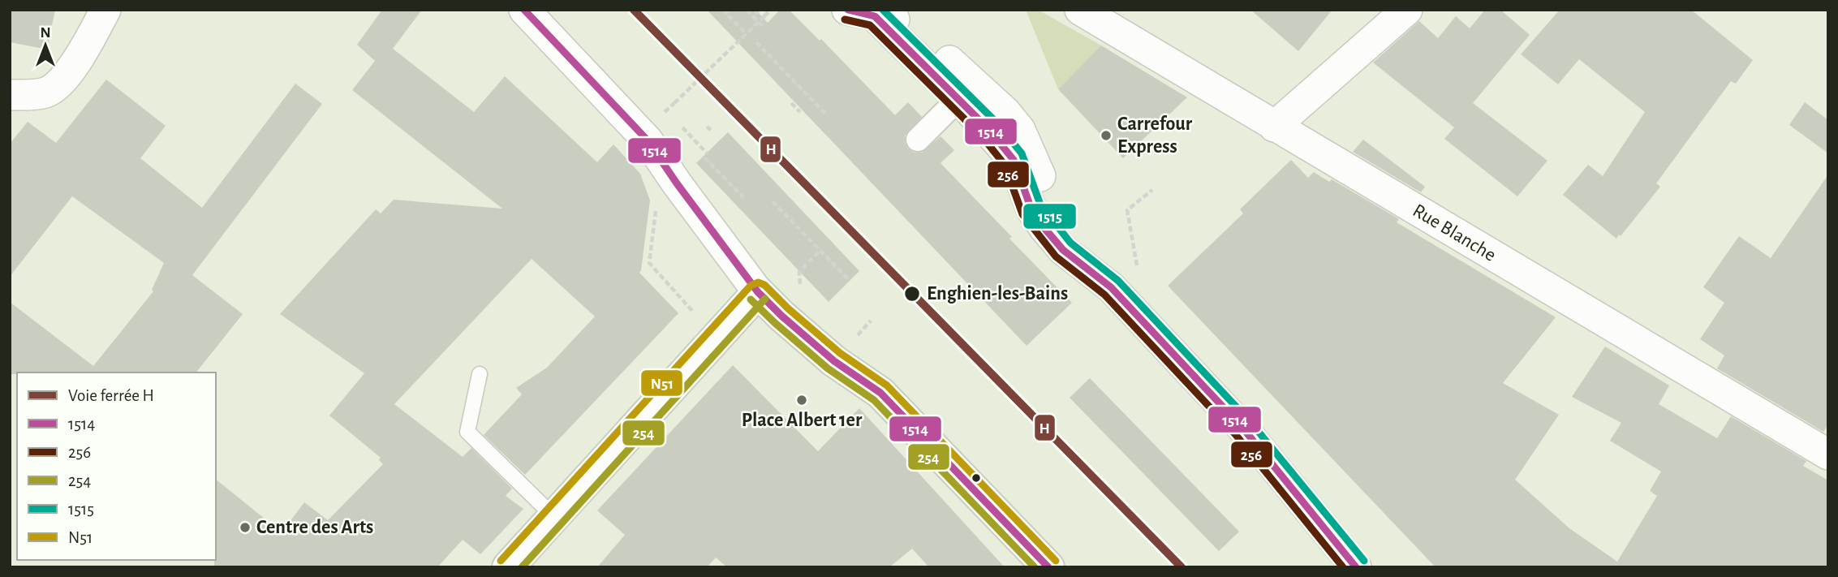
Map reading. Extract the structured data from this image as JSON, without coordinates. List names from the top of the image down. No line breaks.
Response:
{"streets":{"street":["Rue Blanche"]},"places":["Carrefour Express","Enghien-les-Bains","Place Albert 1er","Centre des Arts"],"lines":["rail line H","transit line 1514","transit line 1515","transit line 256","transit line N51","transit line 254"],"legend":["Voie ferrée H","1514","256","254","1515","N51"],"north":"top"}
